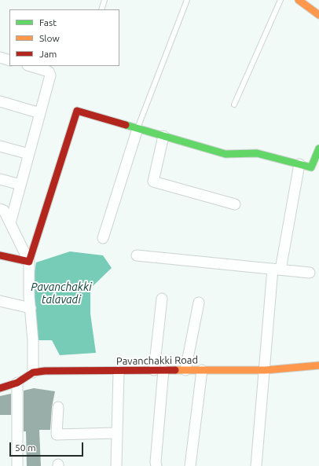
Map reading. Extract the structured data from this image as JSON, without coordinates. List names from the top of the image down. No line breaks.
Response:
{"streets":{"street":["Pavanchakki Road"]},"water":["Pavanchakki talavadi"],"legend":["Fast","Slow","Jam"],"scale_bar":"50 m"}
